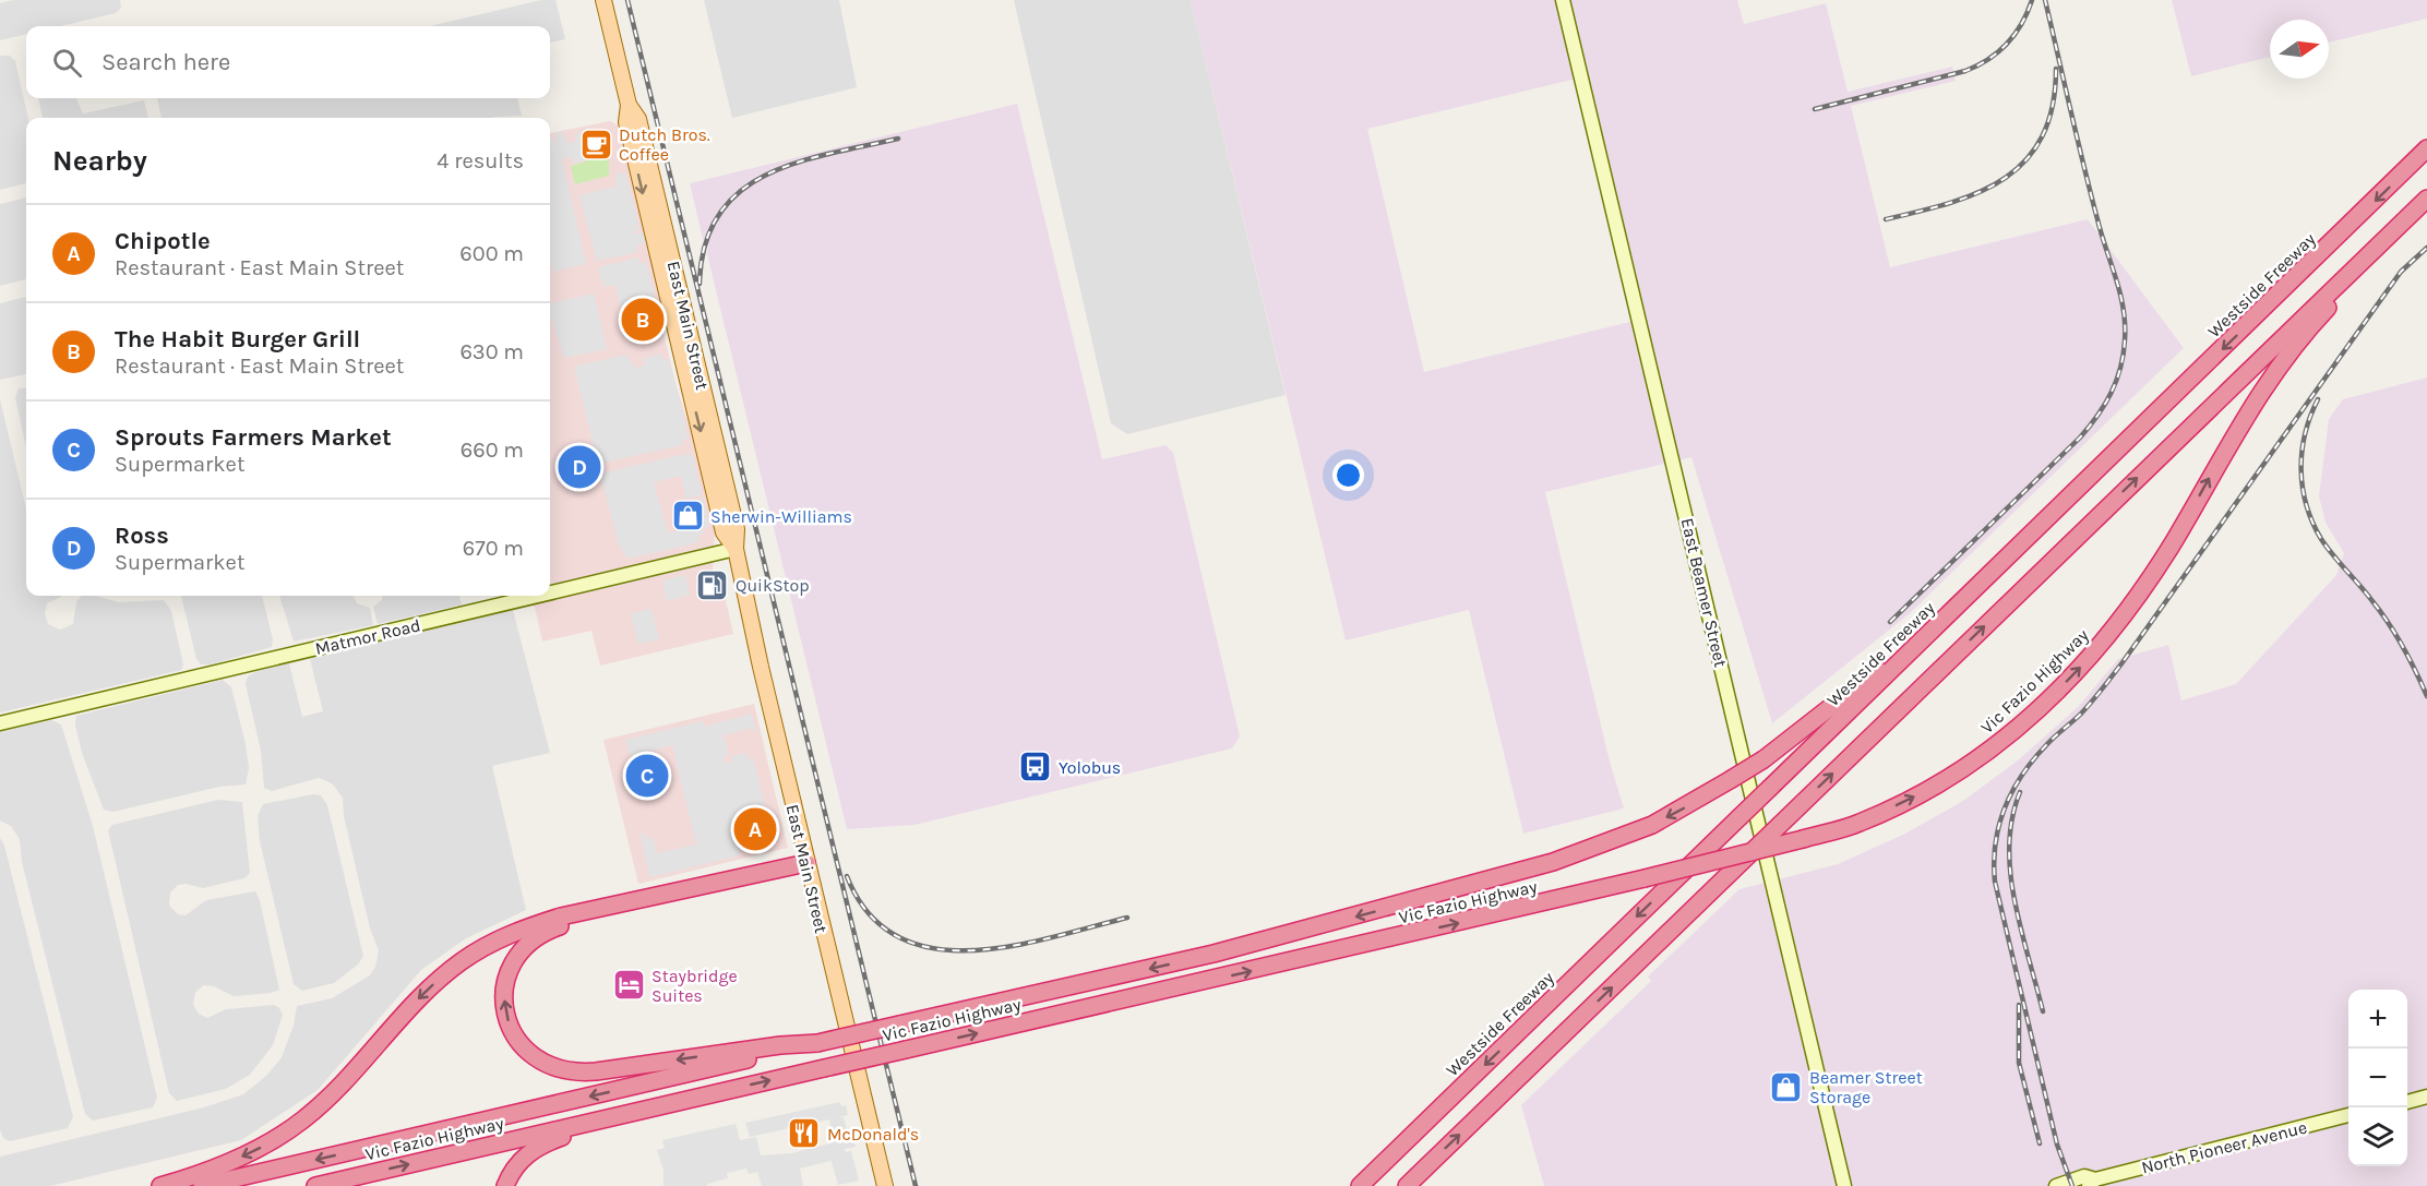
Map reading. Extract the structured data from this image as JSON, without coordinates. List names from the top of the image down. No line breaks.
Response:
{"streets":{"highway":["Westside Freeway","Vic Fazio Highway"],"main road":["East Main Street"],"street":["East Beamer Street","Matmor Road","North Pioneer Avenue"]},"crossings":[["Westside Freeway","Vic Fazio Highway"],["East Main Street","Matmor Road"]],"places":{"cafe":["Dutch Bros. Coffee"],"shop":["Sherwin-Williams","Beamer Street Storage"],"fuel station":["QuikStop"],"bus stop":["Yolobus"],"hotel":["Staybridge Suites"],"restaurant":["McDonald's"]},"north":"right","page":{"search":"Search here","heading":["Nearby","4 results"],"list":[{"mark":"A","name":"Chipotle","note":"Restaurant · East Main Street","value":"600 m"},{"mark":"B","name":"The Habit Burger Grill","note":"Restaurant · East Main Street","value":"630 m"},{"mark":"C","name":"Sprouts Farmers Market","note":"Supermarket","value":"660 m"},{"mark":"D","name":"Ross","note":"Supermarket","value":"670 m"}],"pins":["B","D","C","A"],"map_buttons":["+","−"]}}
